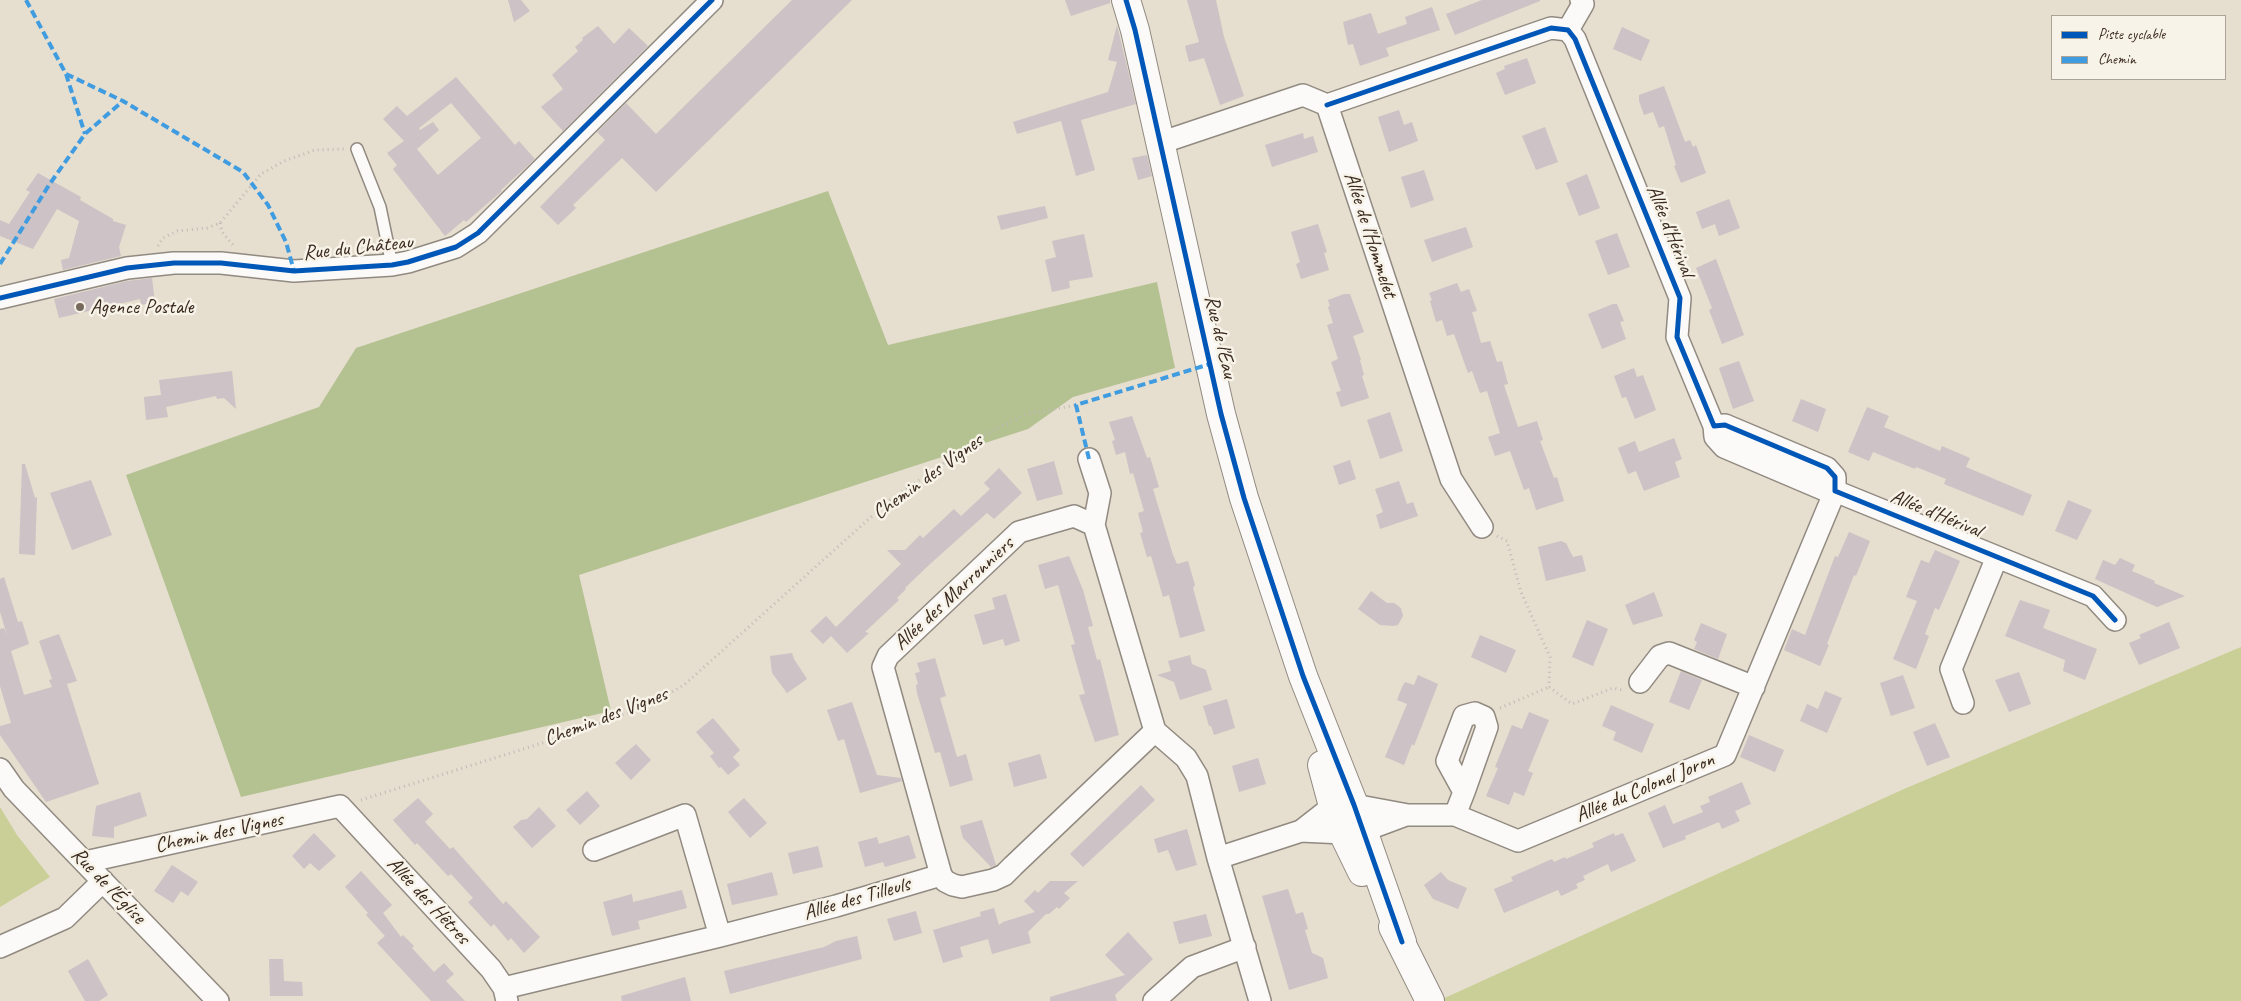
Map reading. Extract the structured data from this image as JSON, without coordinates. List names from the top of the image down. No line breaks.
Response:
{"streets":{"street":["Allée d'Hérival","Allée de l'Hommelet","Rue du Château","Rue de l'Eau","Chemin des Vignes","Allée des Marronniers","Allée du Colonel Joron","Rue de l'Église","Allée des Tilleuls","Allée des Hêtres"]},"crossings":[["Allée d'Hérival","Allée du Colonel Joron"],["Rue de l'Eau","Allée du Colonel Joron"],["Chemin des Vignes","Rue de l'Église"],["Chemin des Vignes","Allée des Hêtres"],["Allée des Marronniers","Allée des Tilleuls"],["Allée des Tilleuls","Allée des Hêtres"]],"places":["Agence Postale"],"legend":["Piste cyclable","Chemin"]}
